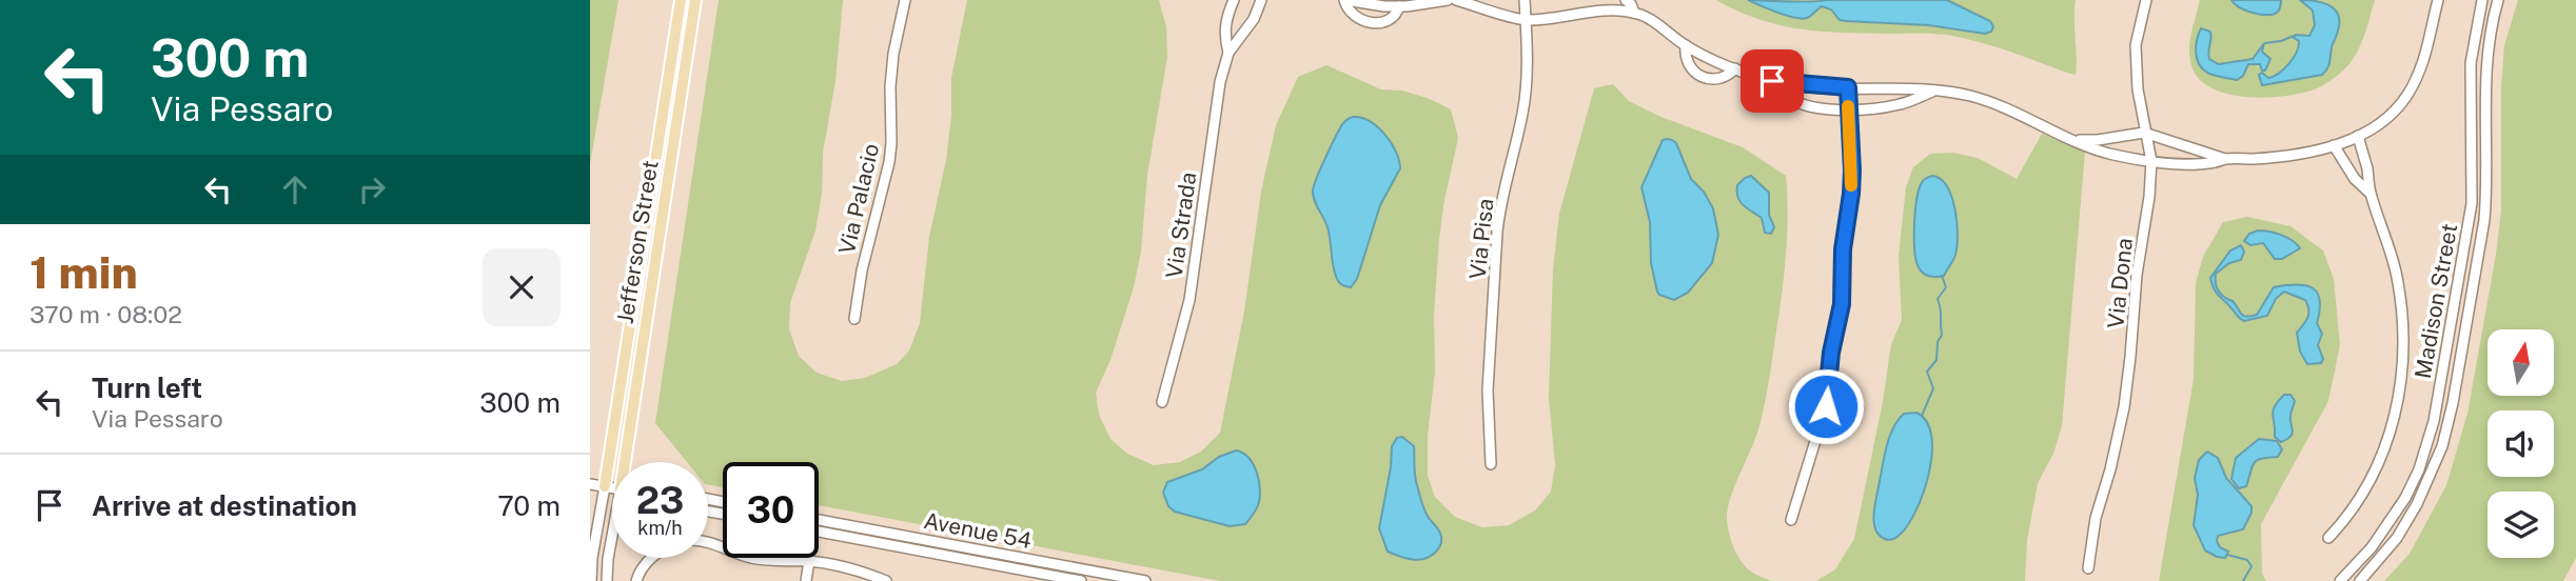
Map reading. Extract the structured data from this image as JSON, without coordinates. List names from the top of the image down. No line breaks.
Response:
{"streets":{"main road":["Jefferson Street"],"street":["Via Palacio","Via Strada","Via Pisa","Via Dona","Madison Street","Avenue 54"]},"north":"top","page":{"turn":["300 m","Via Pessaro"],"heading":["1 min","370 m · 08:02"],"list":[{"name":"Turn left","note":"Via Pessaro","value":"300 m"},{"name":"Arrive at destination","value":"70 m"}],"speed":"23 km/h","limit":"30"}}
